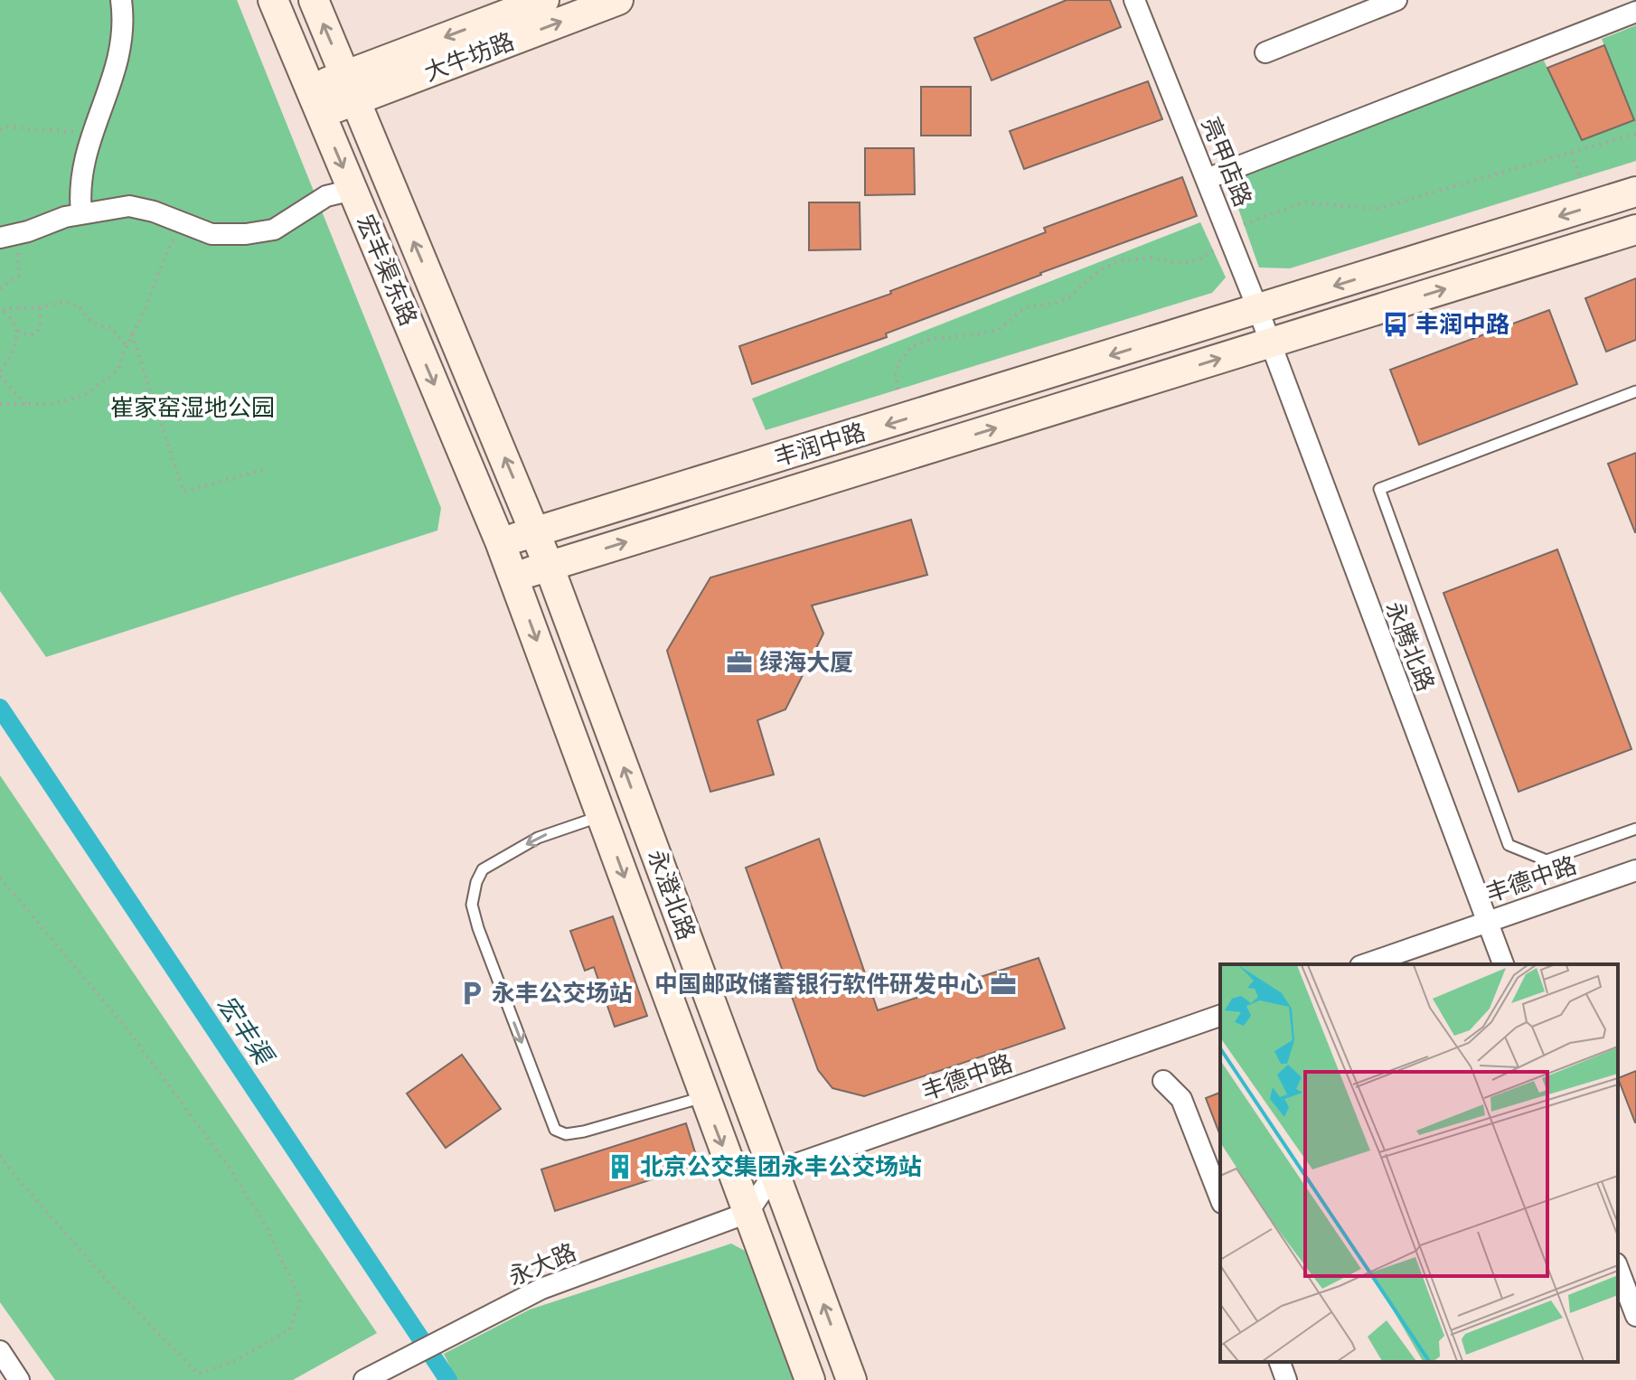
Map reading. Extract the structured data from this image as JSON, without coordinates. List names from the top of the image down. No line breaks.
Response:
{"streets":{"street":["大牛坊路","亮甲店路","宏丰渠东路","丰润中路","永腾北路","丰德中路","永澄北路","永大路"]},"crossings":[["大牛坊路","宏丰渠东路"],["亮甲店路","丰润中路"],["亮甲店路","永腾北路"],["宏丰渠东路","丰润中路"],["宏丰渠东路","永澄北路"],["丰润中路","永腾北路"],["丰润中路","永澄北路"],["永腾北路","丰德中路"],["丰德中路","永澄北路"],["永澄北路","永大路"]],"water":["宏丰渠"],"parks":["崔家窑湿地公园"],"places":{"bus stop":["丰润中路"],"office":["绿海大厦","中国邮政储蓄银行软件研发中心"],"parking":["永丰公交场站"],"building":["北京公交集团永丰公交场站"]}}
